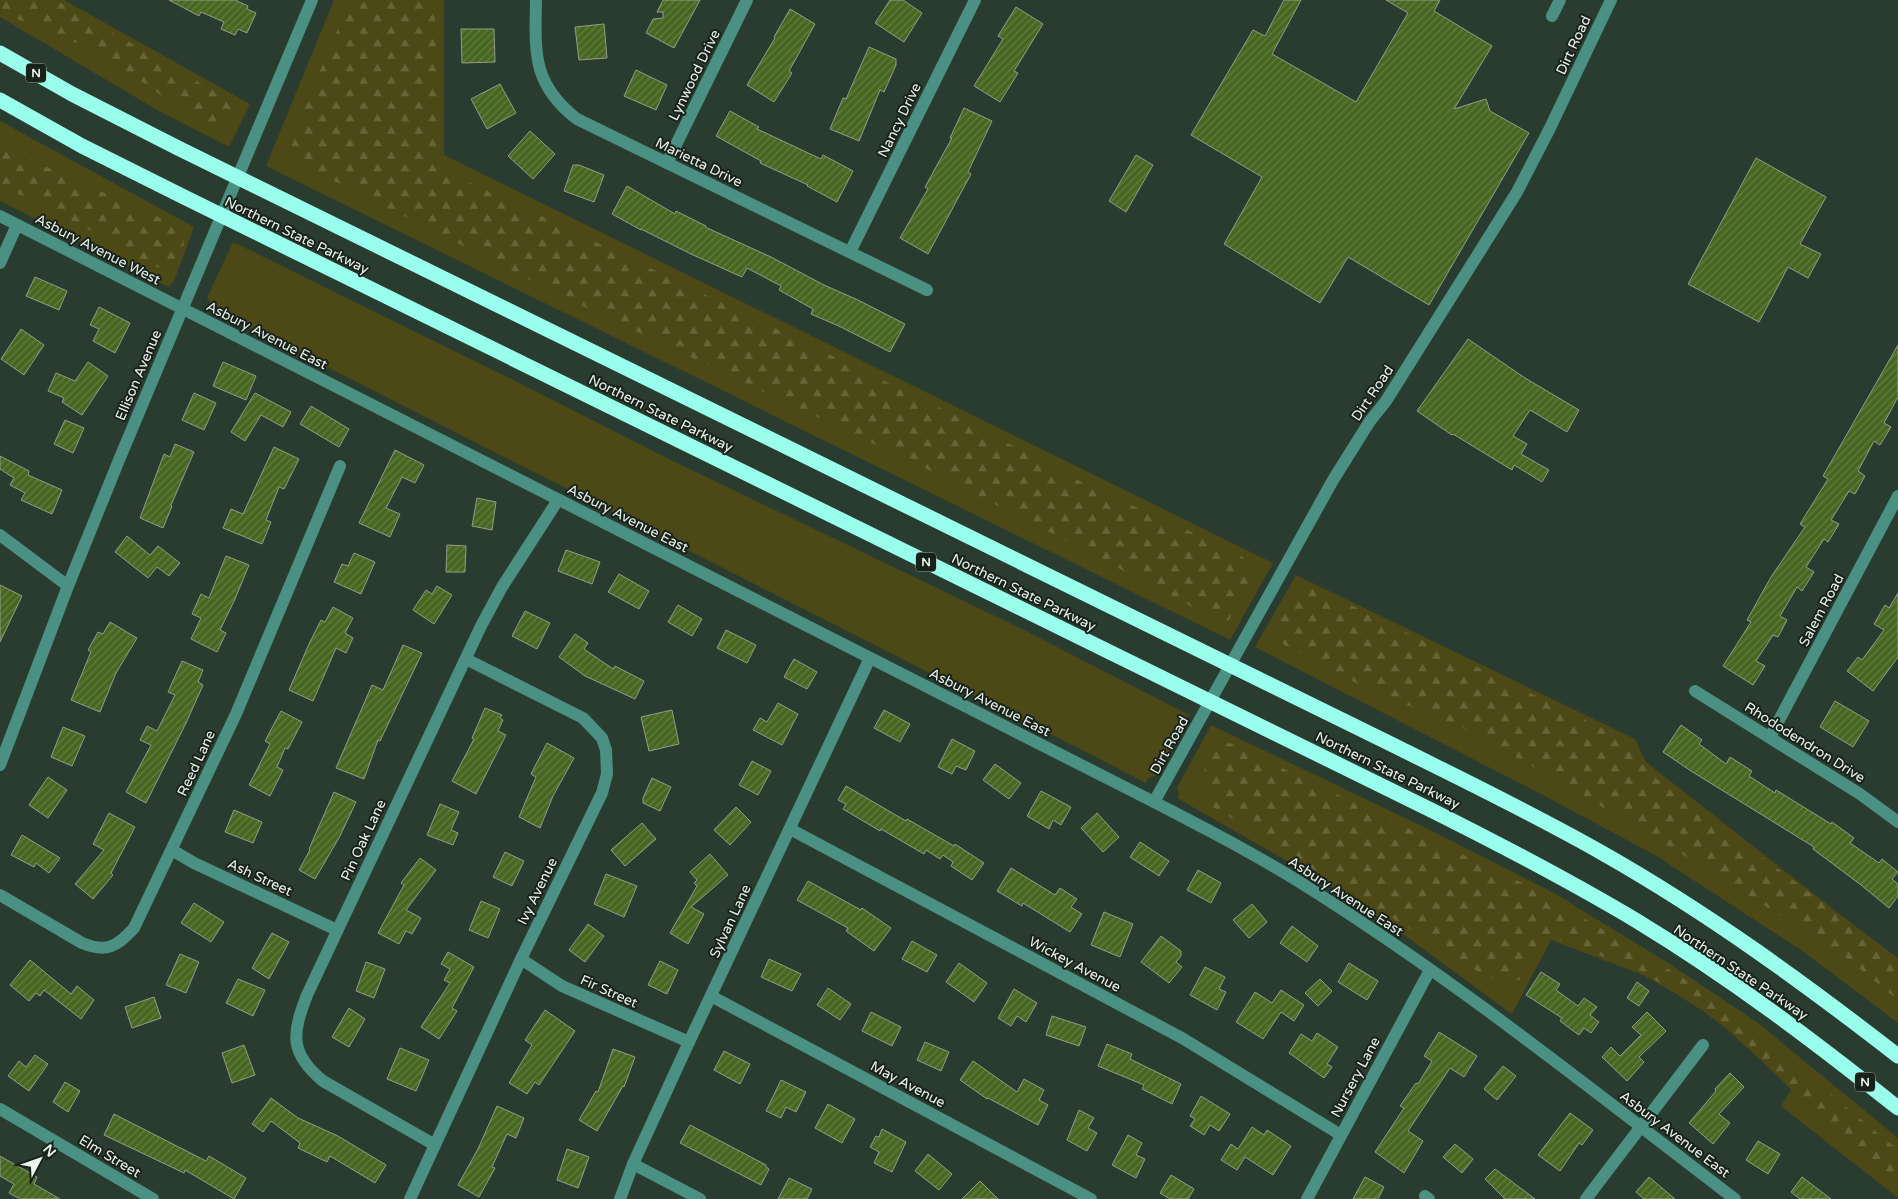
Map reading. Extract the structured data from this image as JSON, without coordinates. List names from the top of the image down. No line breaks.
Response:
{"streets":{"highway":["N","Northern State Parkway"],"street":["Dirt Road","Lynwood Drive","Nancy Drive","Marietta Drive","Asbury Avenue West","Asbury Avenue East","Ellison Avenue","Salem Road","Rhododendron Drive","Reed Lane","Pin Oak Lane","Ash Street","Ivy Avenue","Sylvan Lane","Wickey Avenue","Fir Street","Nursery Lane","May Avenue","Elm Street"]},"crossings":[["Dirt Road","Asbury Avenue East"],["Lynwood Drive","Marietta Drive"],["Nancy Drive","Marietta Drive"],["Asbury Avenue West","Asbury Avenue East"],["Asbury Avenue West","Ellison Avenue"],["Asbury Avenue East","Ellison Avenue"],["Asbury Avenue East","Pin Oak Lane"],["Asbury Avenue East","Sylvan Lane"],["Asbury Avenue East","Nursery Lane"],["Salem Road","Rhododendron Drive"],["Reed Lane","Ash Street"],["Pin Oak Lane","Ash Street"],["Pin Oak Lane","Ivy Avenue"],["Ivy Avenue","Fir Street"],["Sylvan Lane","Wickey Avenue"],["Sylvan Lane","Fir Street"],["Sylvan Lane","May Avenue"],["Wickey Avenue","Nursery Lane"]],"north":"top right"}
